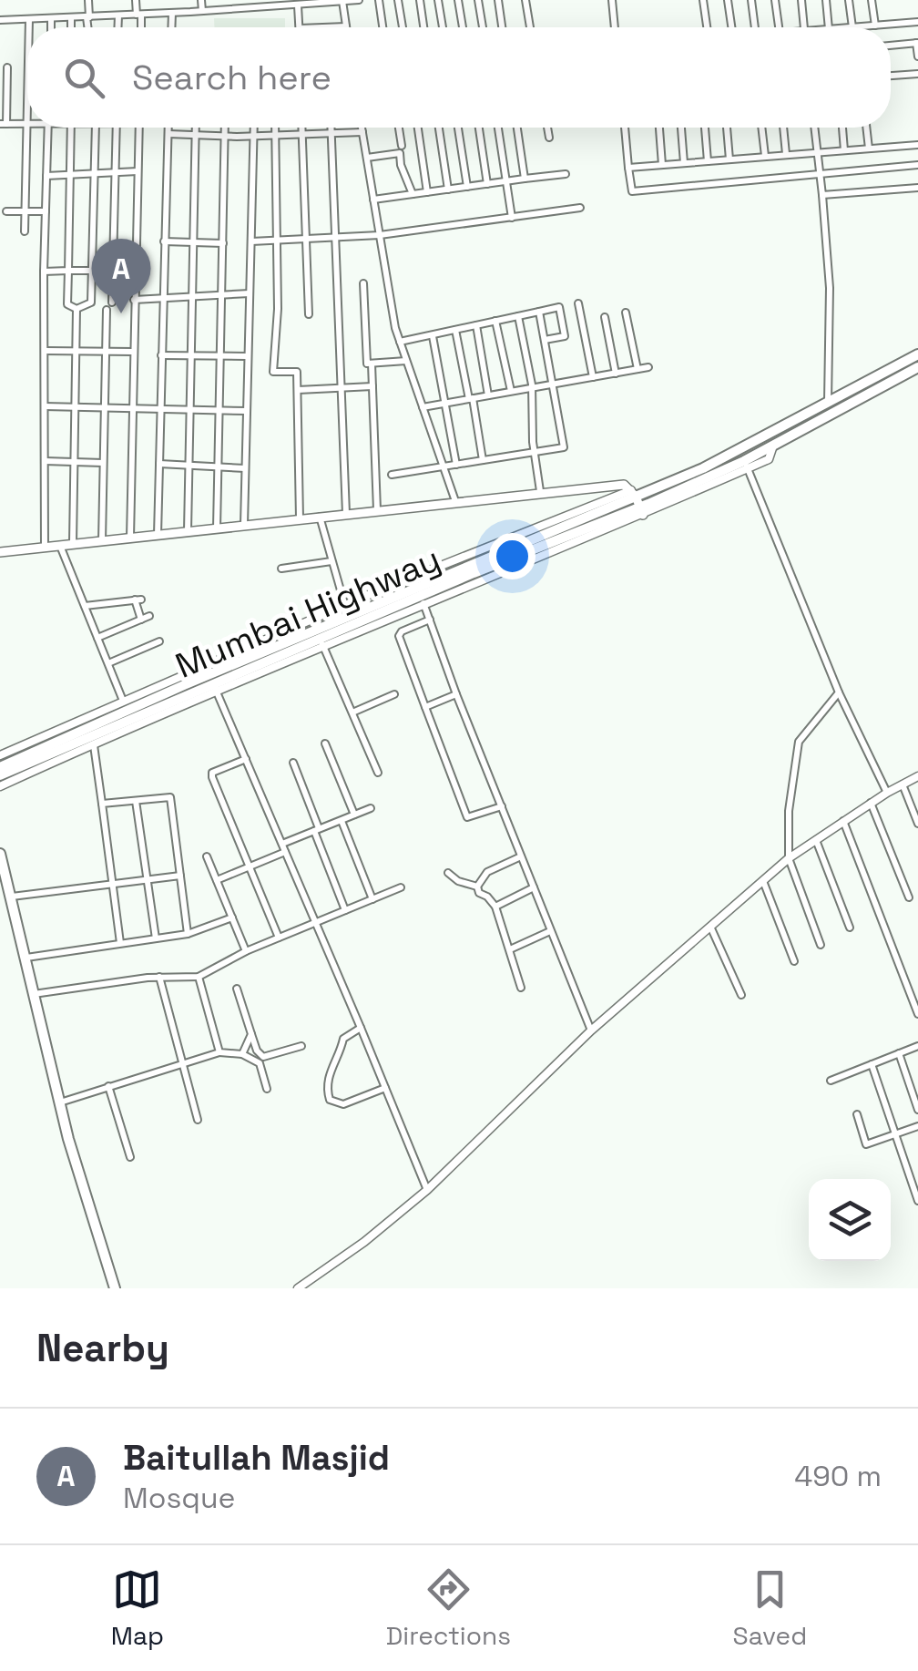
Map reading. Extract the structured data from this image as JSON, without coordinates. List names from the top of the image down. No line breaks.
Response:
{"streets":{"main road":["Mumbai Highway"]},"page":{"search":"Search here","pins":"A","heading":"Nearby","list":[{"mark":"A","name":"Baitullah Masjid","note":"Mosque","value":"490 m"}],"nav":["Map","Directions","Saved"]}}
